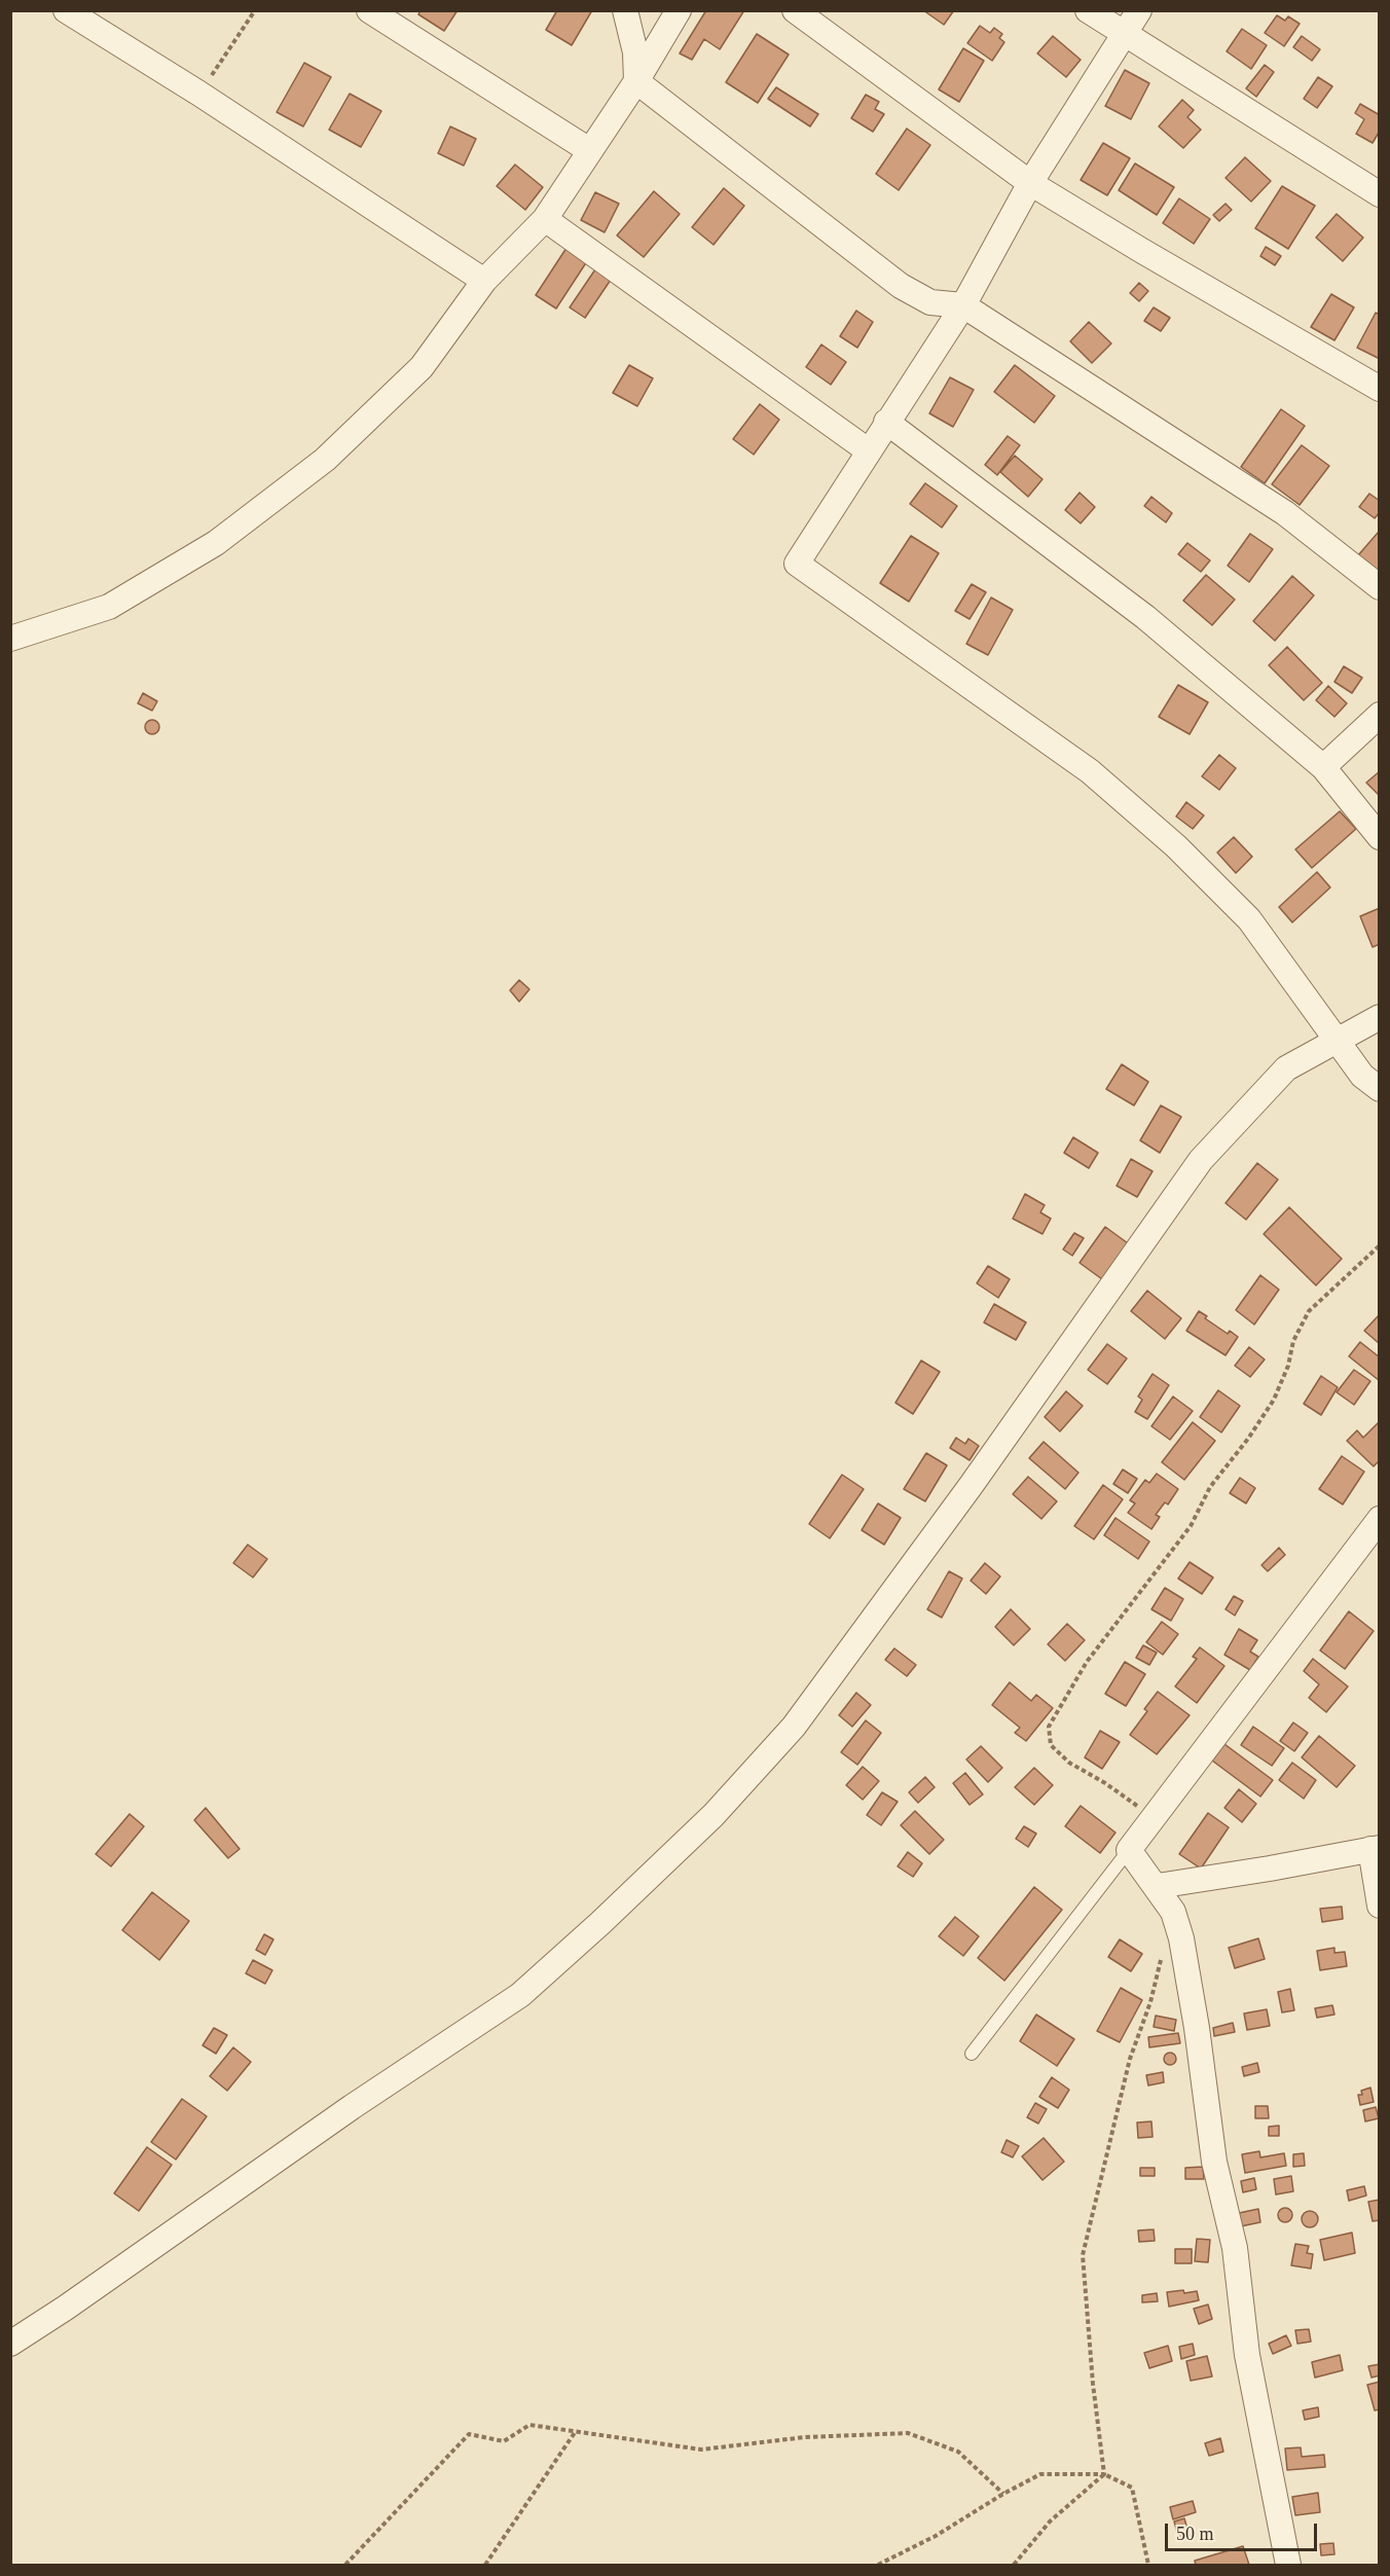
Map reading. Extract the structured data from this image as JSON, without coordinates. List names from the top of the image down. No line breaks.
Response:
{"scale_bar":"50 m"}
